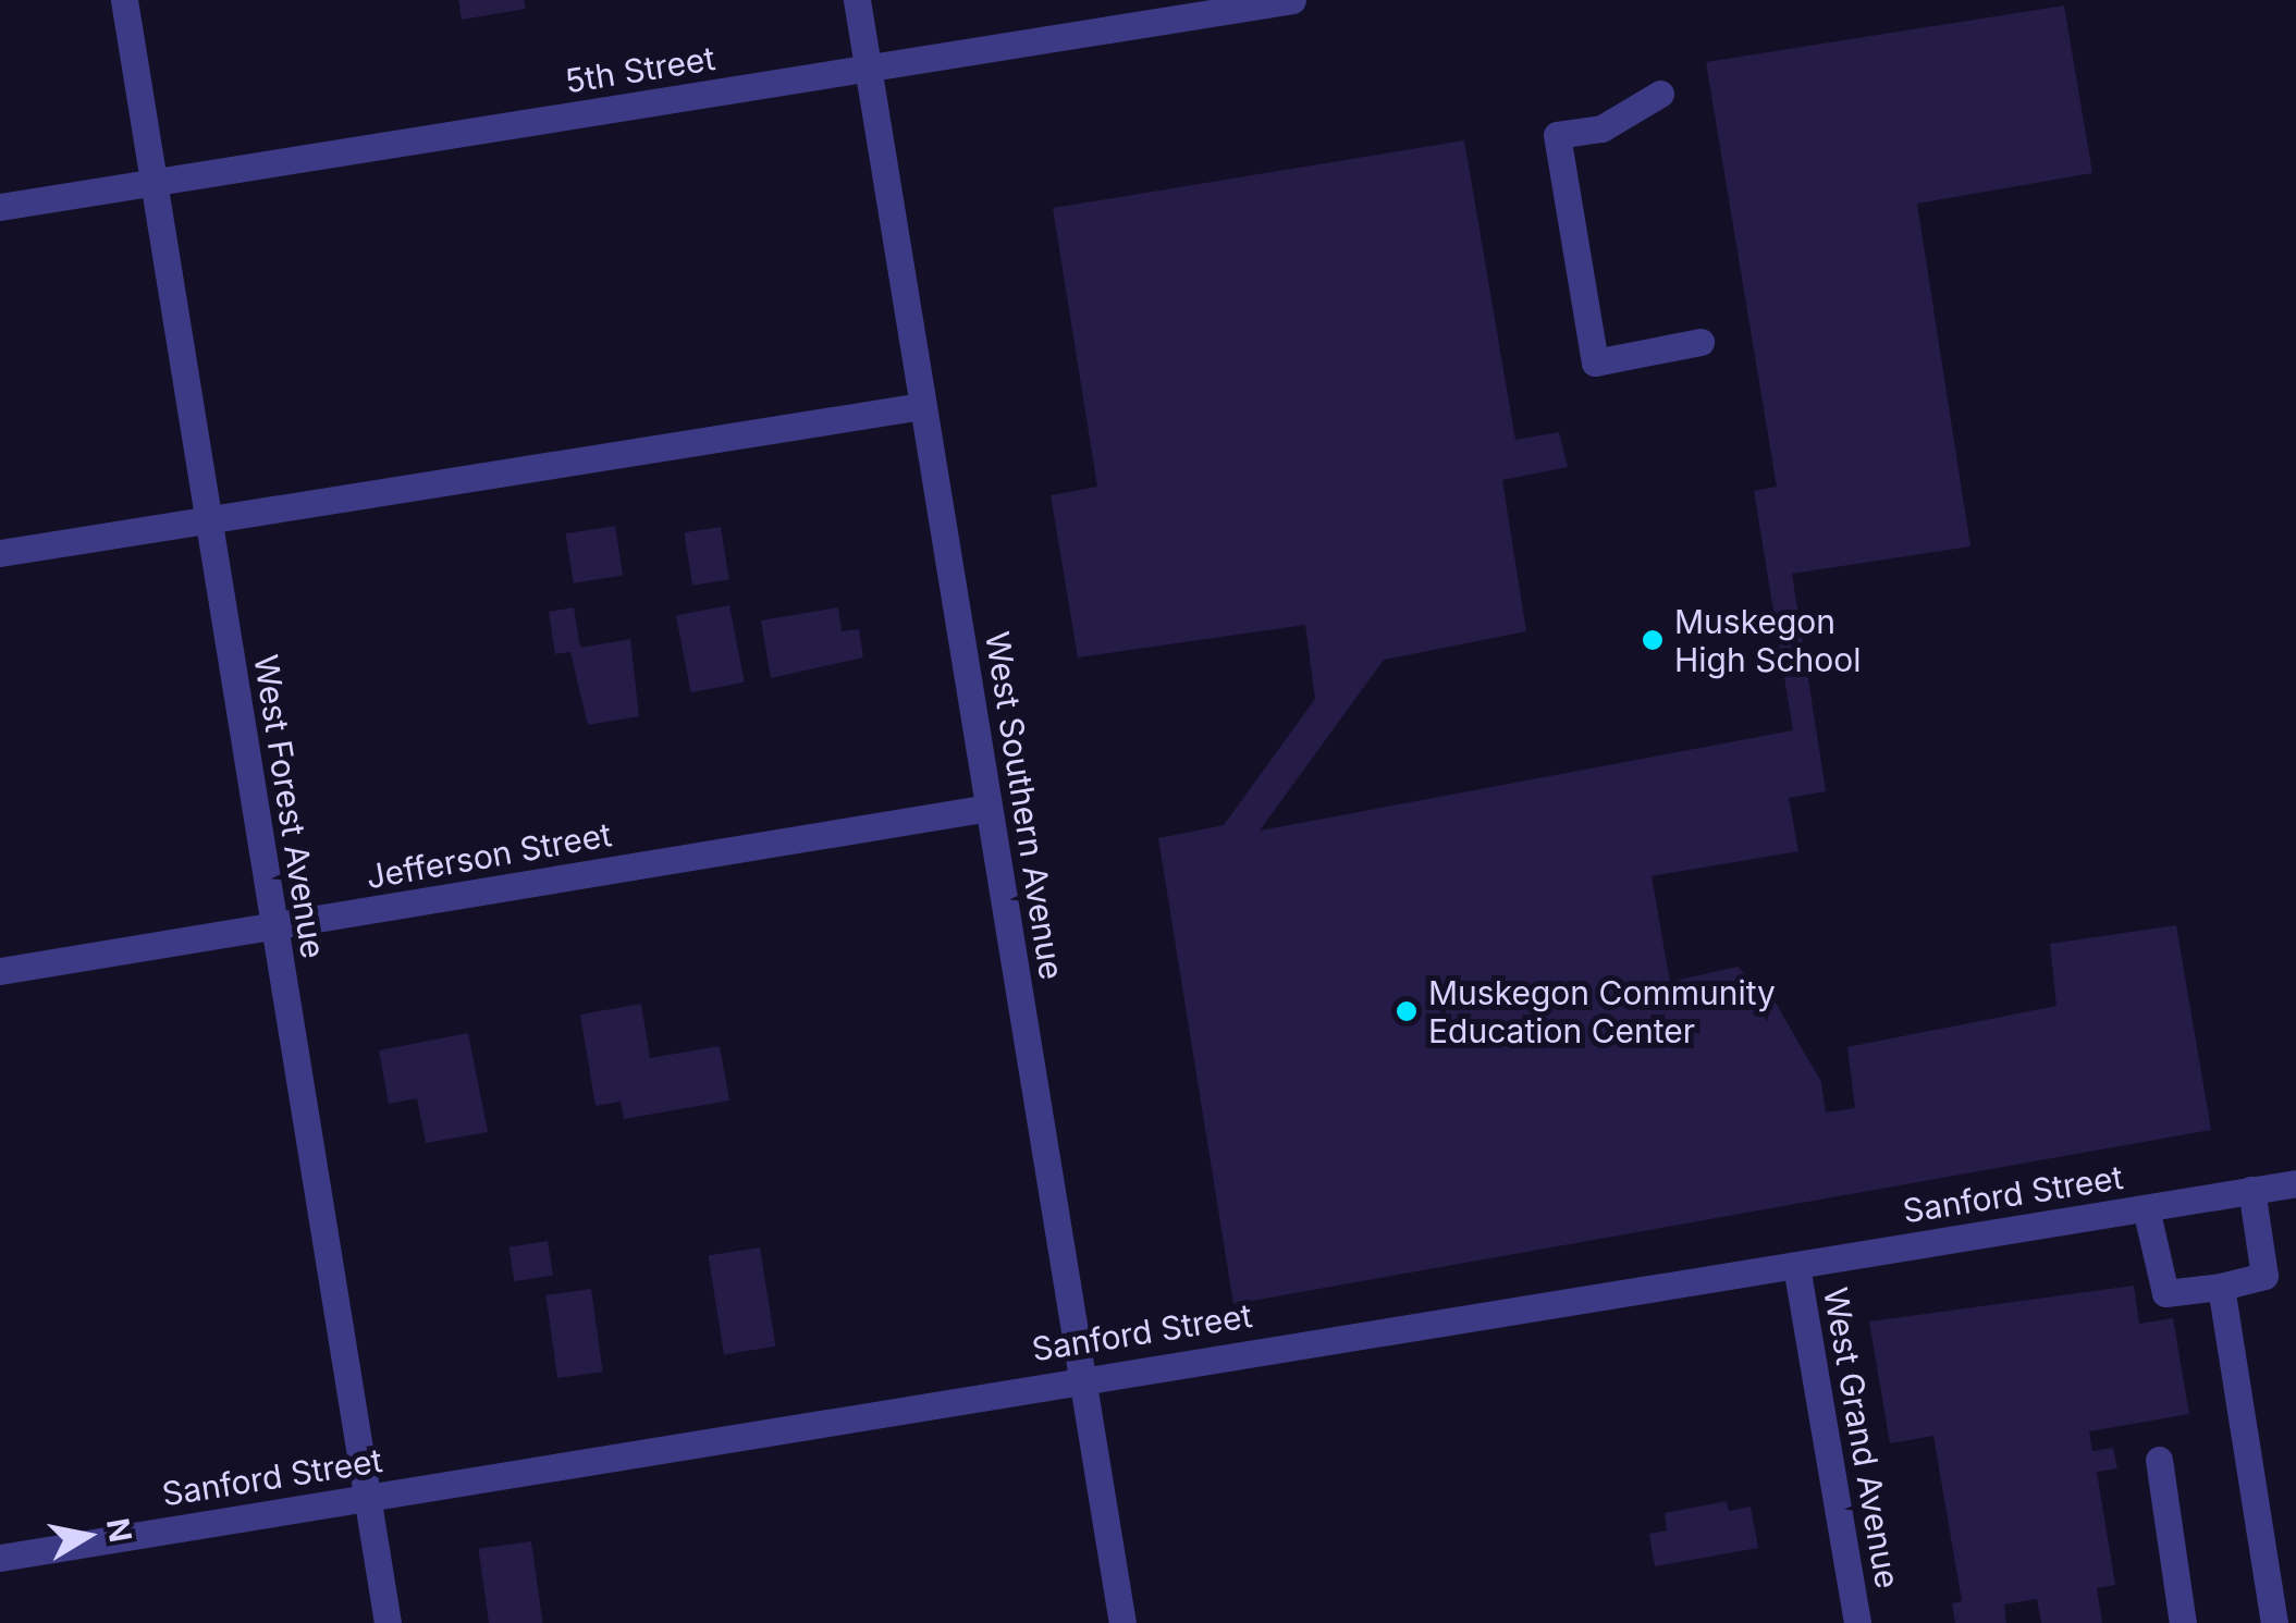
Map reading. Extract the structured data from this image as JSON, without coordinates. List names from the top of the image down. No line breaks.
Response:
{"streets":{"street":["5th Street","West Southern Avenue","West Forest Avenue","Jefferson Street","Sanford Street","West Grand Avenue"]},"crossings":[["5th Street","West Southern Avenue"],["5th Street","West Forest Avenue"],["West Southern Avenue","Jefferson Street"],["West Southern Avenue","Sanford Street"],["West Forest Avenue","Jefferson Street"],["West Forest Avenue","Sanford Street"],["Sanford Street","West Grand Avenue"]],"places":["Muskegon High School","Muskegon Community Education Center"],"north":"right"}
